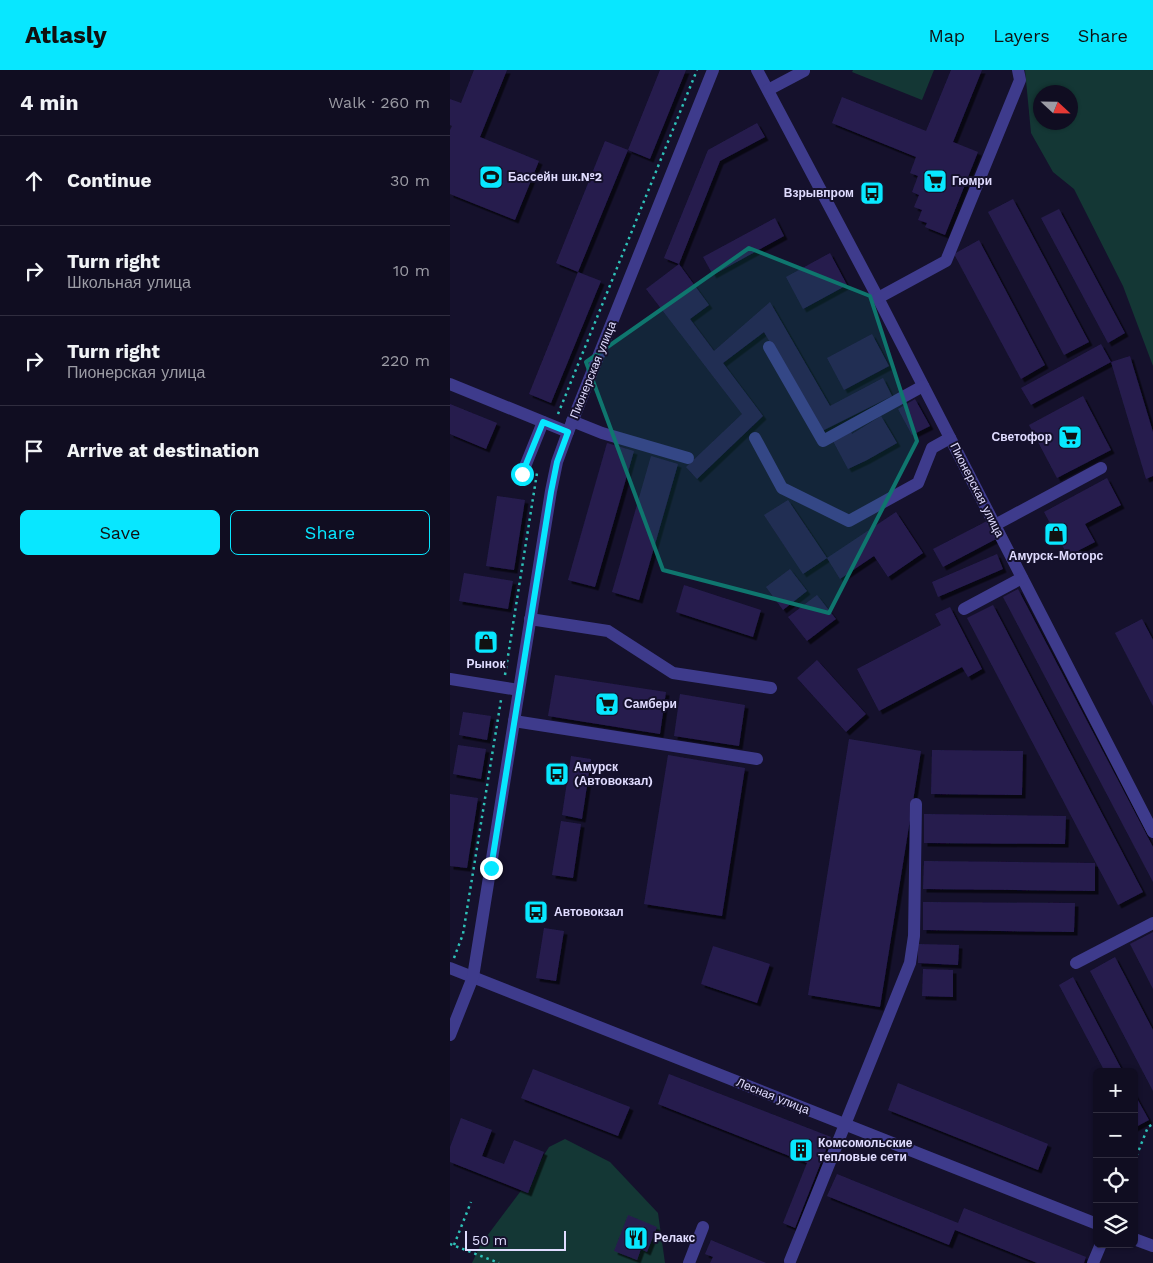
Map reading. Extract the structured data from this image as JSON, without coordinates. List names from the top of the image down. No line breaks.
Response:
{"streets":{"street":["Пионерская улица","Лесная улица"]},"crossings":[["Пионерская улица","Лесная улица"]],"places":{"sports":["Бассейн шк.№2"],"supermarket":["Гюмри","Светофор","Самбери"],"bus stop":["Взрывпром","Амурск (Автовокзал)","Автовокзал"],"shop":["Амурск-Моторс","Рынок"],"building":["Комсомольские тепловые сети"],"restaurant":["Релакс"]},"scale_bar":"50 m","north":"right","page":{"header":"Atlasly","nav":["Map","Layers","Share"],"heading":["4 min","Walk · 260 m"],"list":[["Continue","30 m"],["Turn right","Школьная улица","10 m"],["Turn right","Пионерская улица","220 m"],"Arrive at destination"],"buttons":["Save","Share"],"map_buttons":["+","−"],"scale":"50 m"}}
